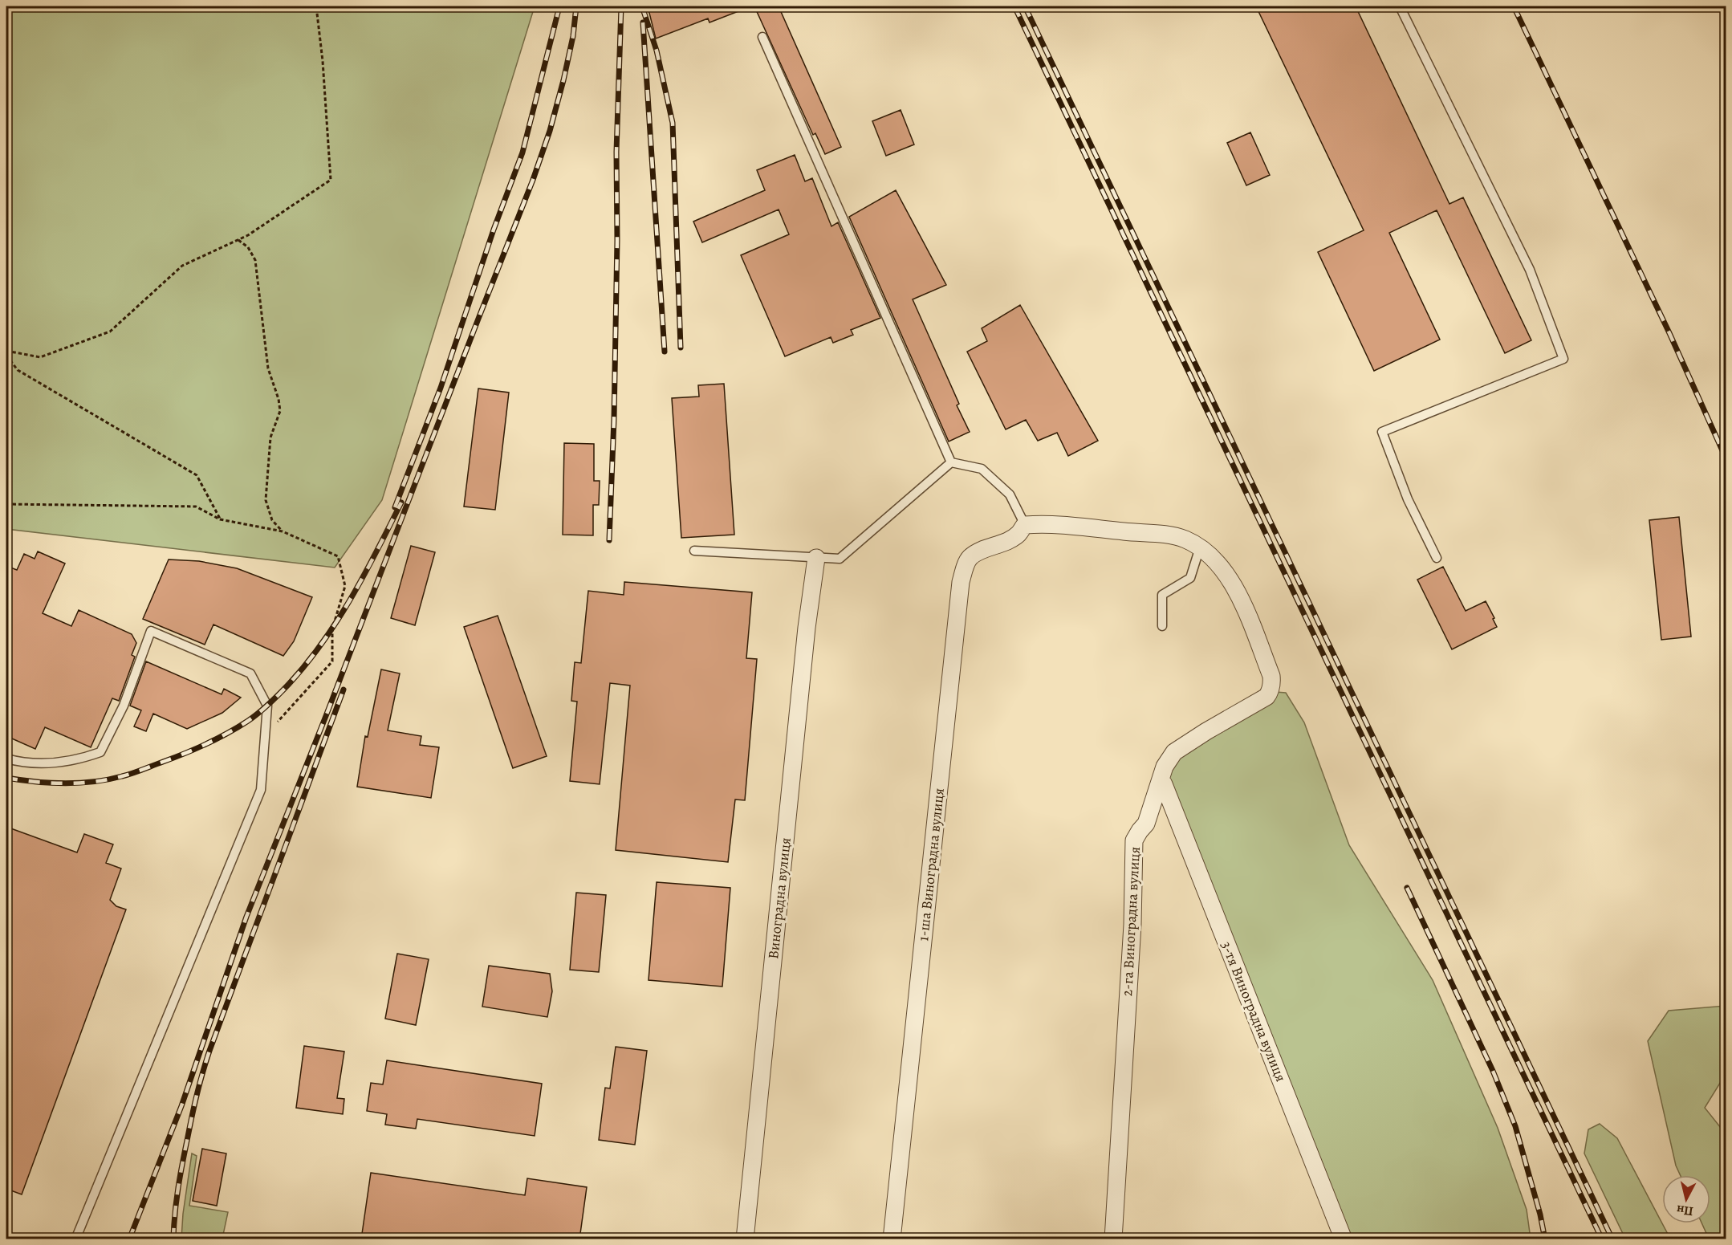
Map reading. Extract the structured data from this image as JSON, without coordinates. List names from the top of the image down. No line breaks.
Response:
{"streets":{"street":["1-ша Виноградна вулиця","Виноградна вулиця","2-га Виноградна вулиця","3-тя Виноградна вулиця"]},"crossings":[["1-ша Виноградна вулиця","2-га Виноградна вулиця"]],"north":"bottom"}
